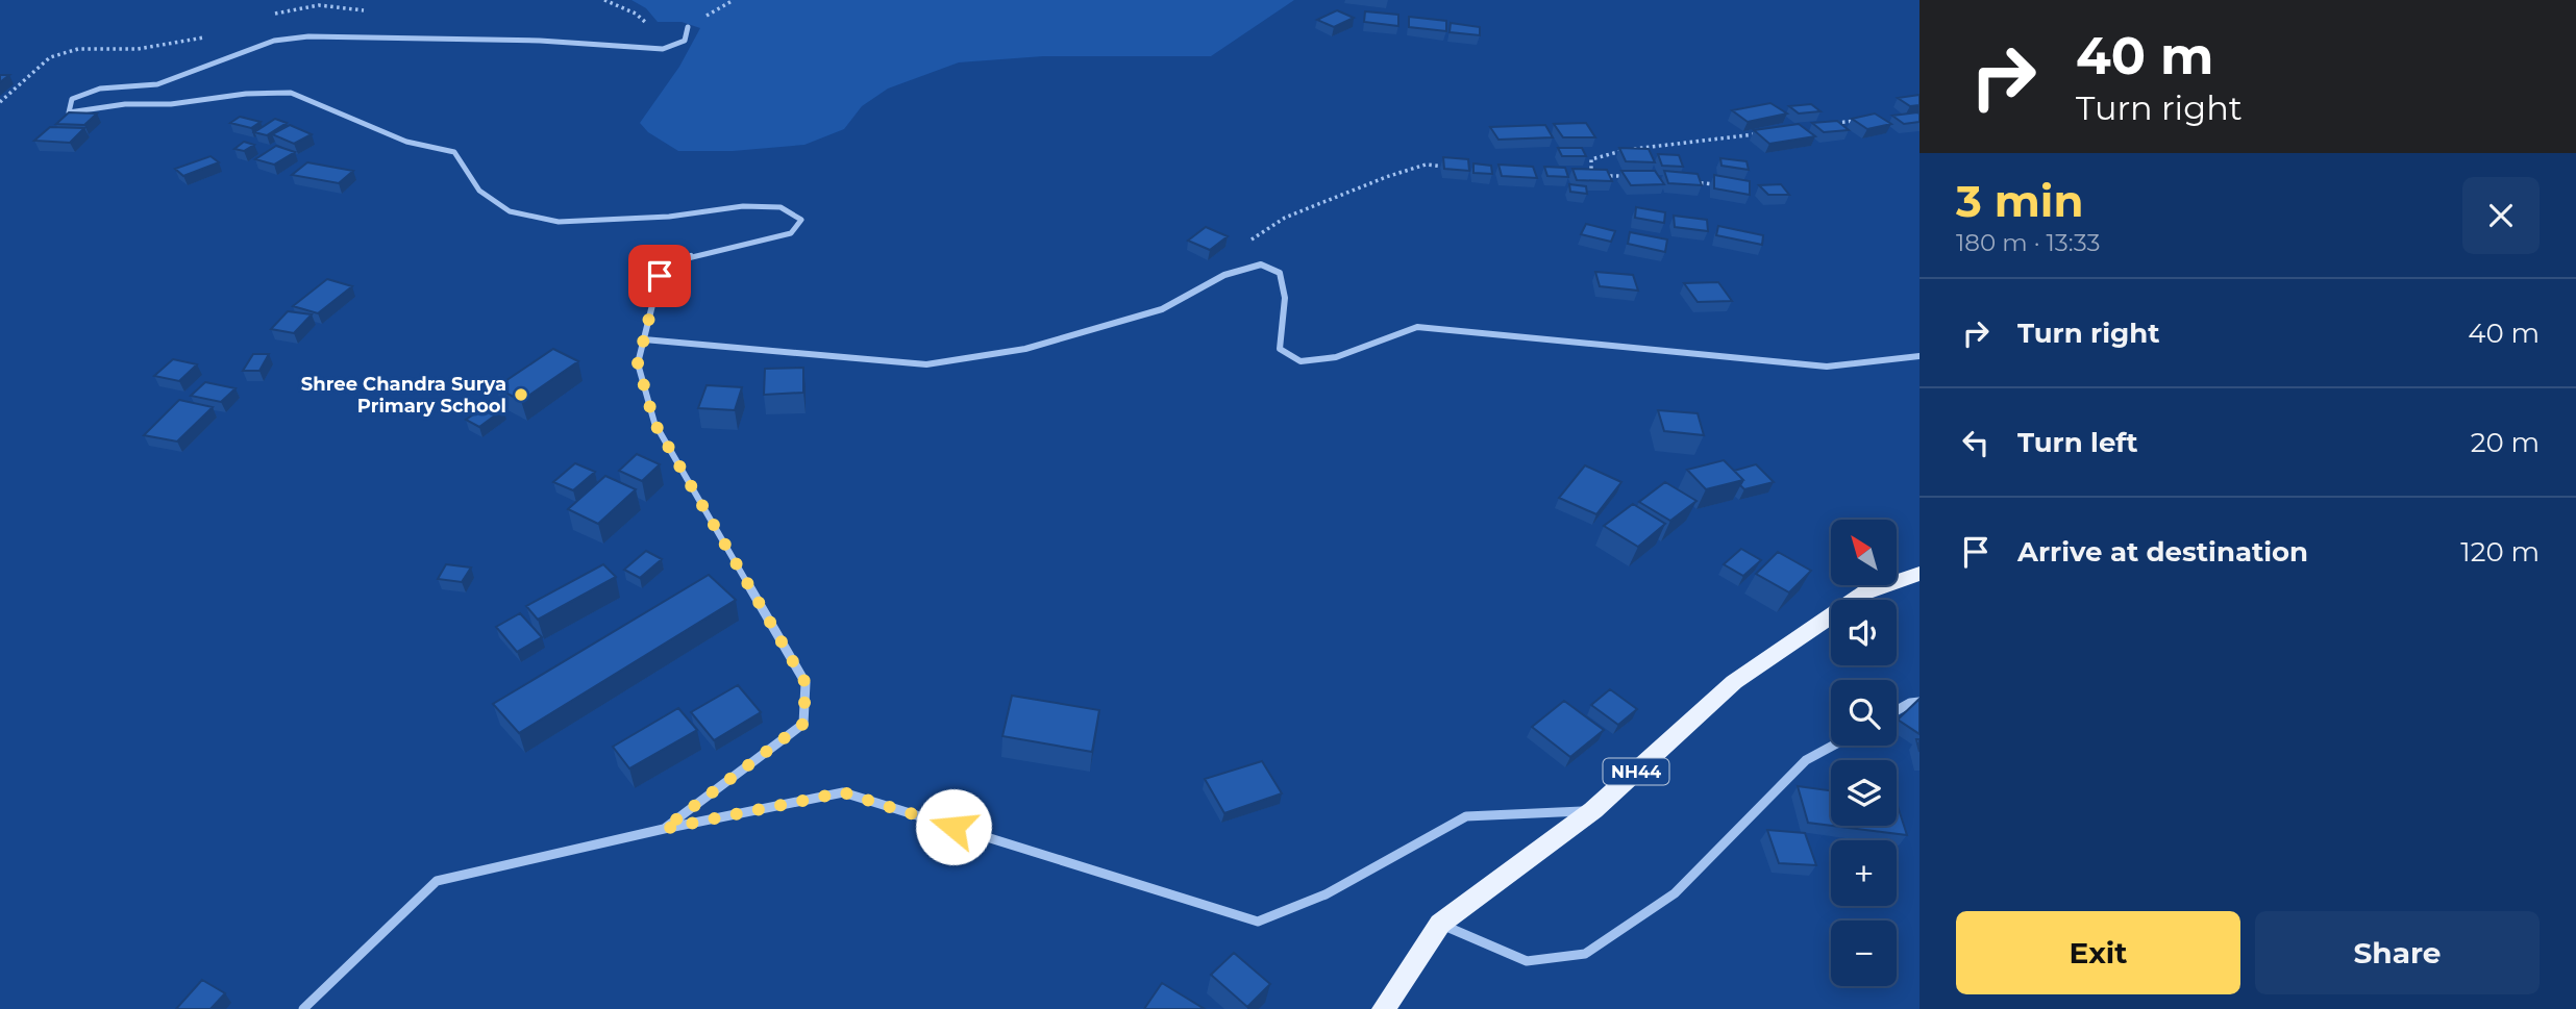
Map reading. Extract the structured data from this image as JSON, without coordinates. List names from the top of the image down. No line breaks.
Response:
{"streets":{"main road":["NH44"]},"places":["Shree Chandra Surya Primary School"],"north":"top left","page":{"turn":["40 m","Turn right"],"heading":["3 min","180 m · 13:33"],"list":[{"name":"Turn right","value":"40 m"},{"name":"Turn left","value":"20 m"},{"name":"Arrive at destination","value":"120 m"}],"map_buttons":["+","−"],"buttons":["Exit","Share"]}}
